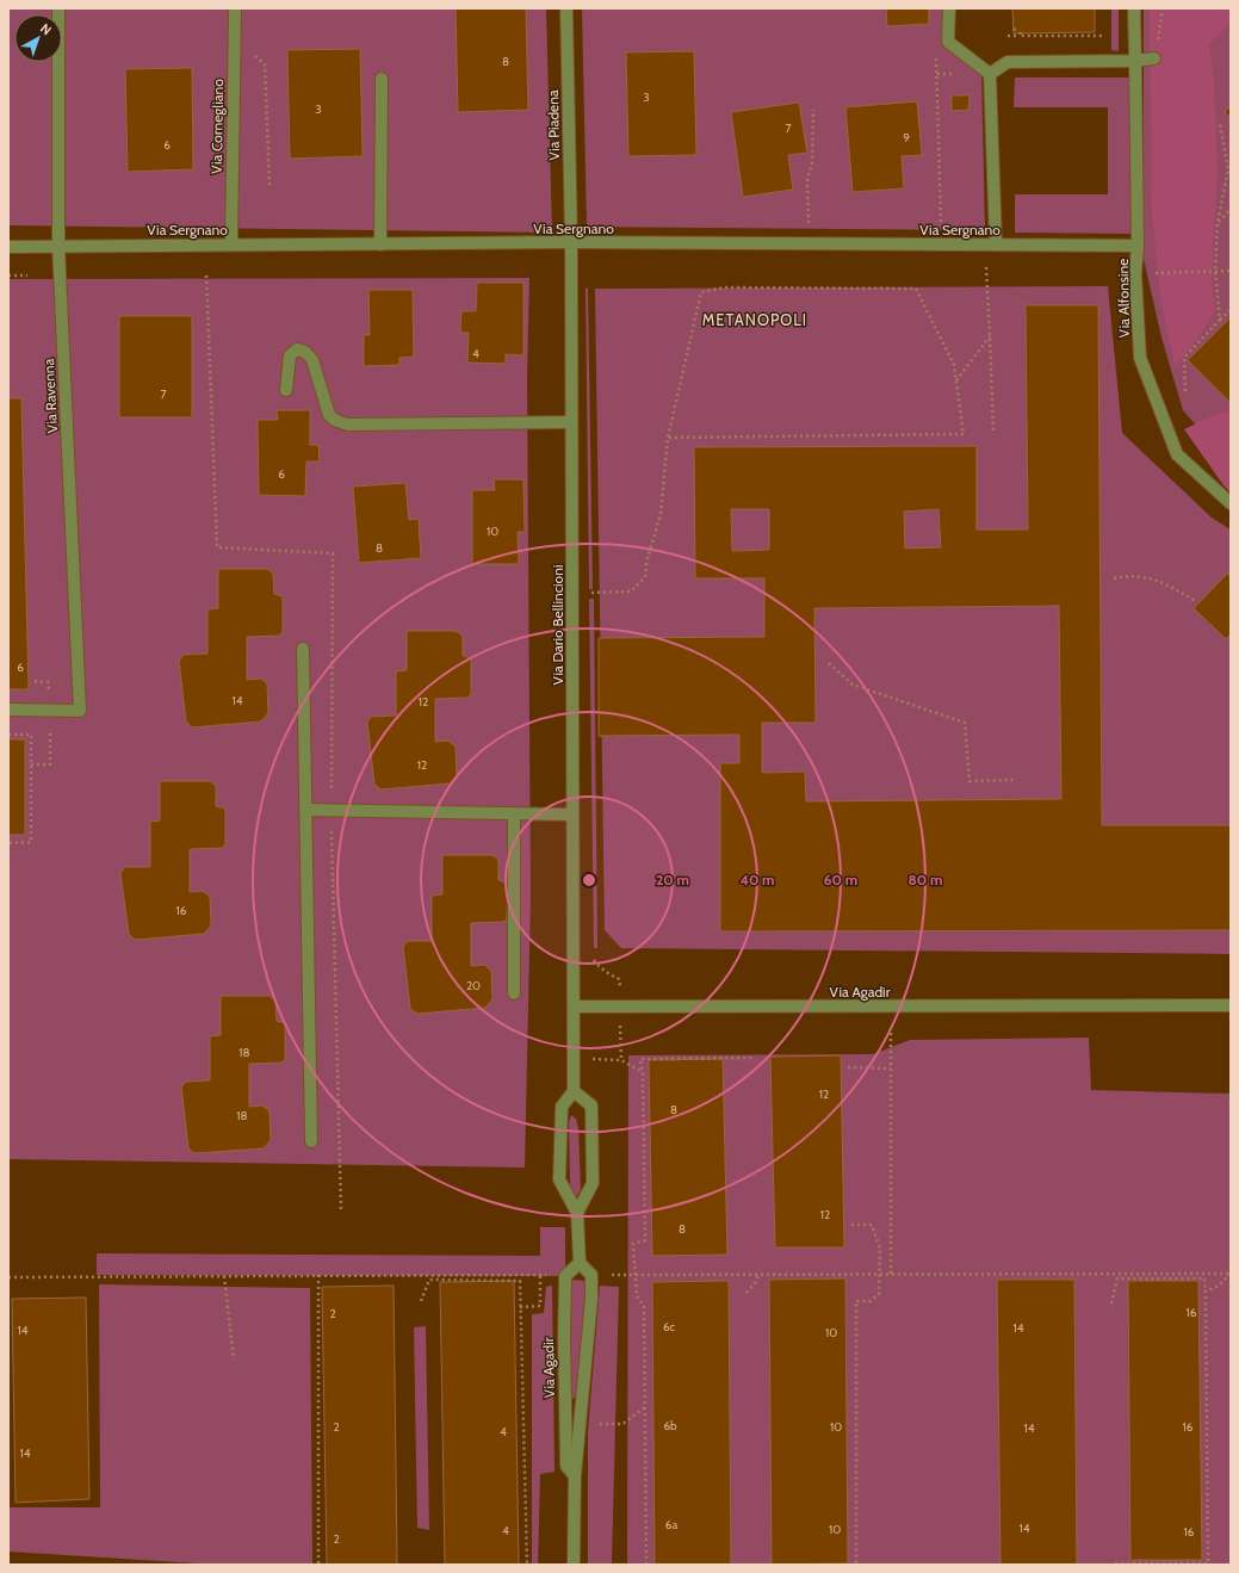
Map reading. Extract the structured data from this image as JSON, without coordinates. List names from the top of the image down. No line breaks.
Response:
{"streets":{"street":["Via Piadena","Via Cornegliano","Via Sergnano","Via Alfonsine","Via Ravenna","Via Dario Bellincioni","Via Agadir"]},"crossings":[["Via Piadena","Via Sergnano"],["Via Piadena","Via Dario Bellincioni"],["Via Cornegliano","Via Sergnano"],["Via Sergnano","Via Alfonsine"],["Via Sergnano","Via Ravenna"],["Via Sergnano","Via Dario Bellincioni"],["Via Dario Bellincioni","Via Agadir"]],"districts":["METANOPOLI"],"house_numbers":["8","3","3","7","9","6","4","7","6","10","8","6","14","12","12","16","20","18","12","8","18","12","8","16","2","6c","14","14","10","6b","2","10","16","14","4","14","6a","14","10","4","16","2"],"north":"top right","rings":["20 m","40 m","60 m","80 m"]}
